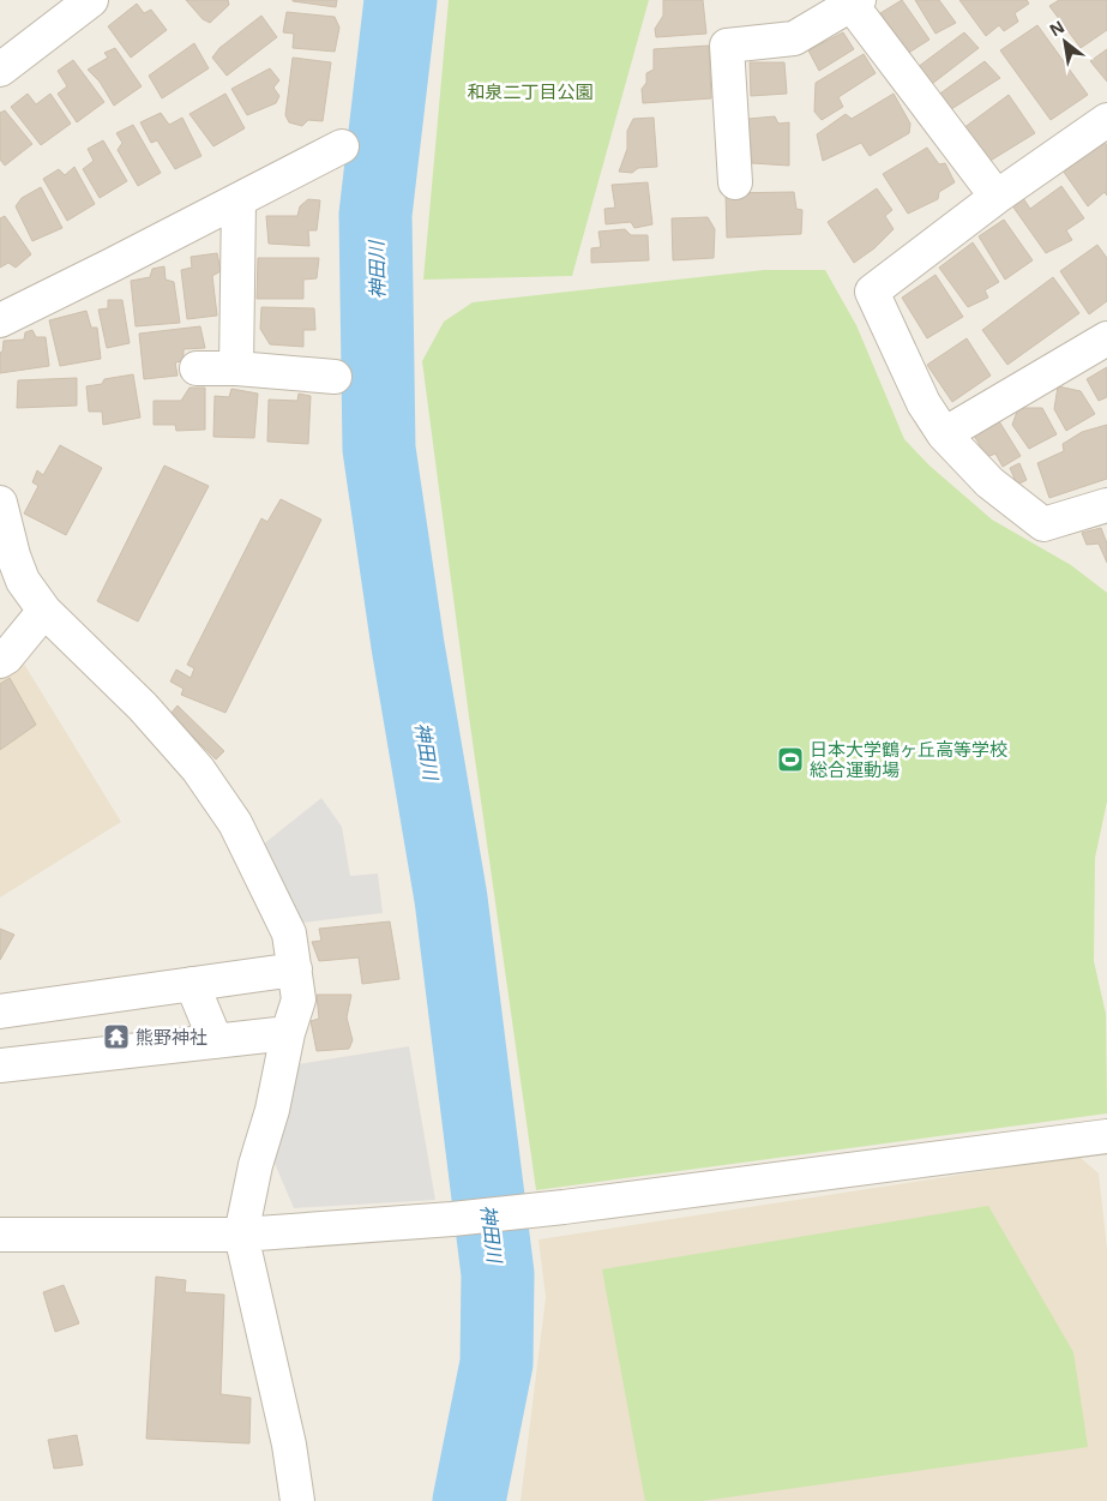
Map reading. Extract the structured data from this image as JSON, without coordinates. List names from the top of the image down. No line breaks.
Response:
{"water":["神田川"],"parks":["和泉二丁目公園"],"places":{"sports":["日本大学鶴ヶ丘高等学校 総合運動場"],"temple":["熊野神社"]},"north":"top left"}
